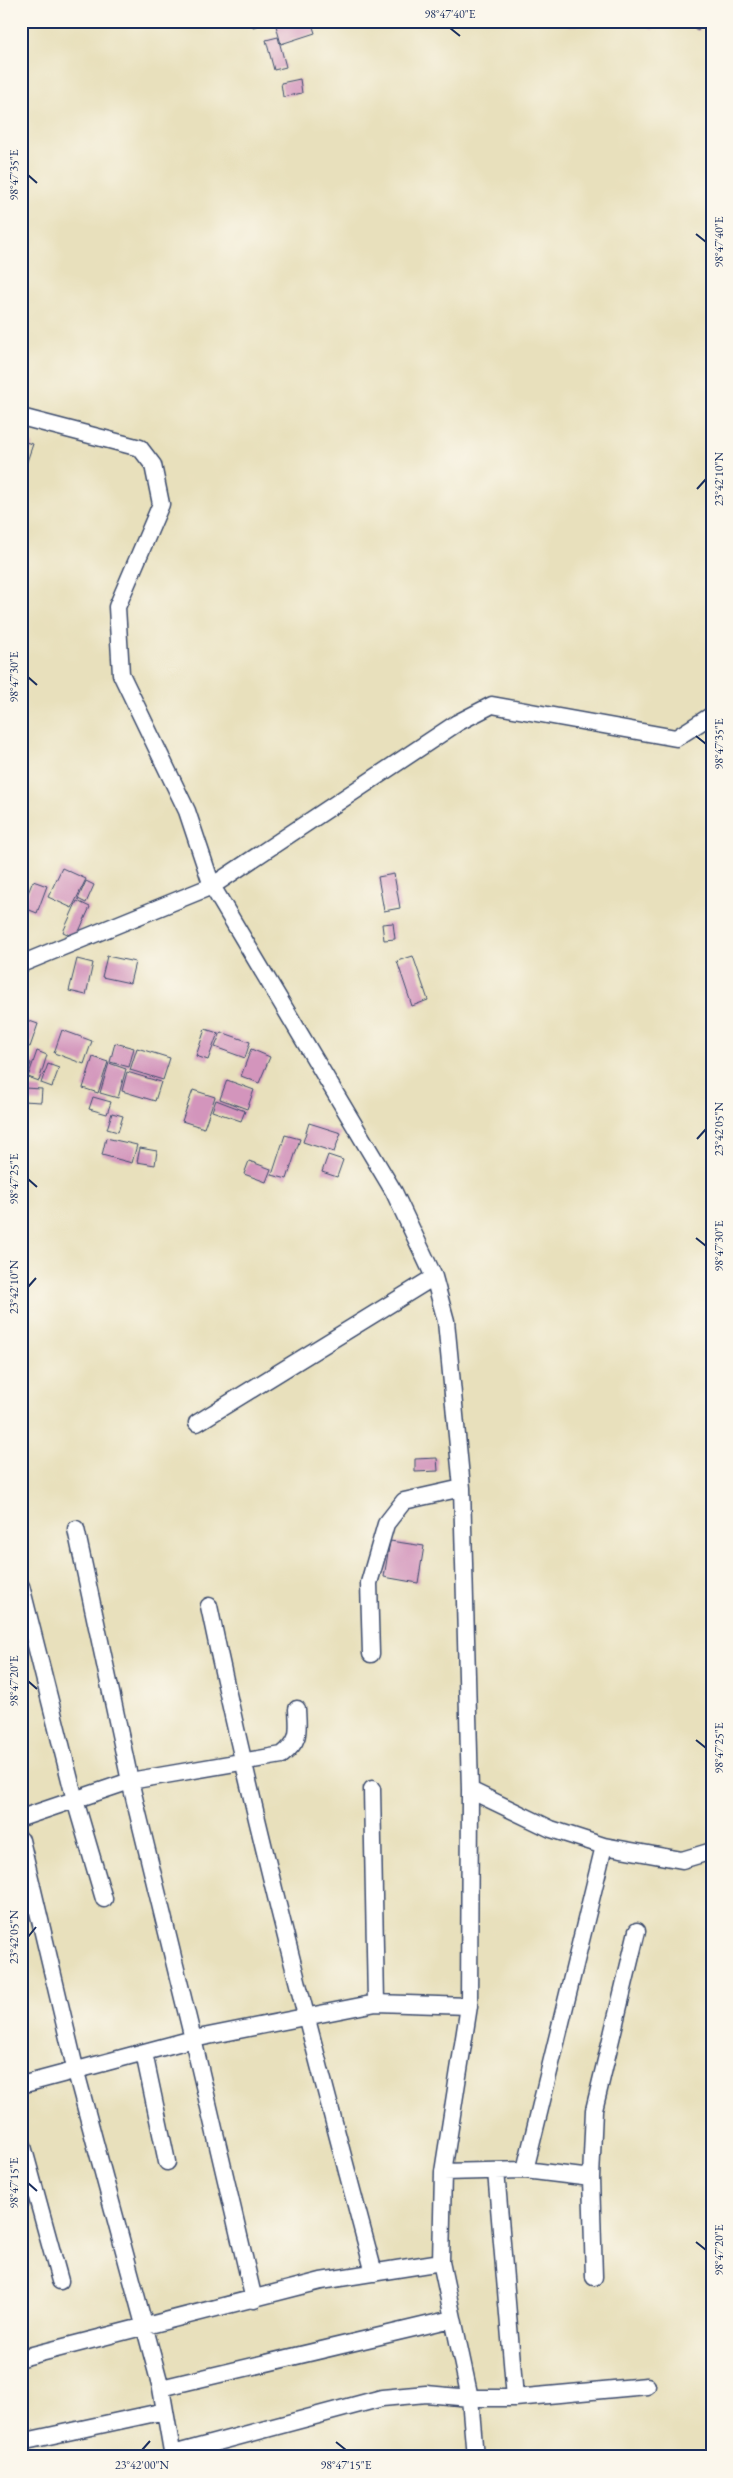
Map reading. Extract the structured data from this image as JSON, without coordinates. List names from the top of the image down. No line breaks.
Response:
{"coordinates":["98°47'40\"E","98°47'35\"E","23°42'10\"N","98°47'30\"E","23°42'05\"N","98°47'25\"E","98°47'20\"E","98°47'15\"E","23°42'00\"N"]}
